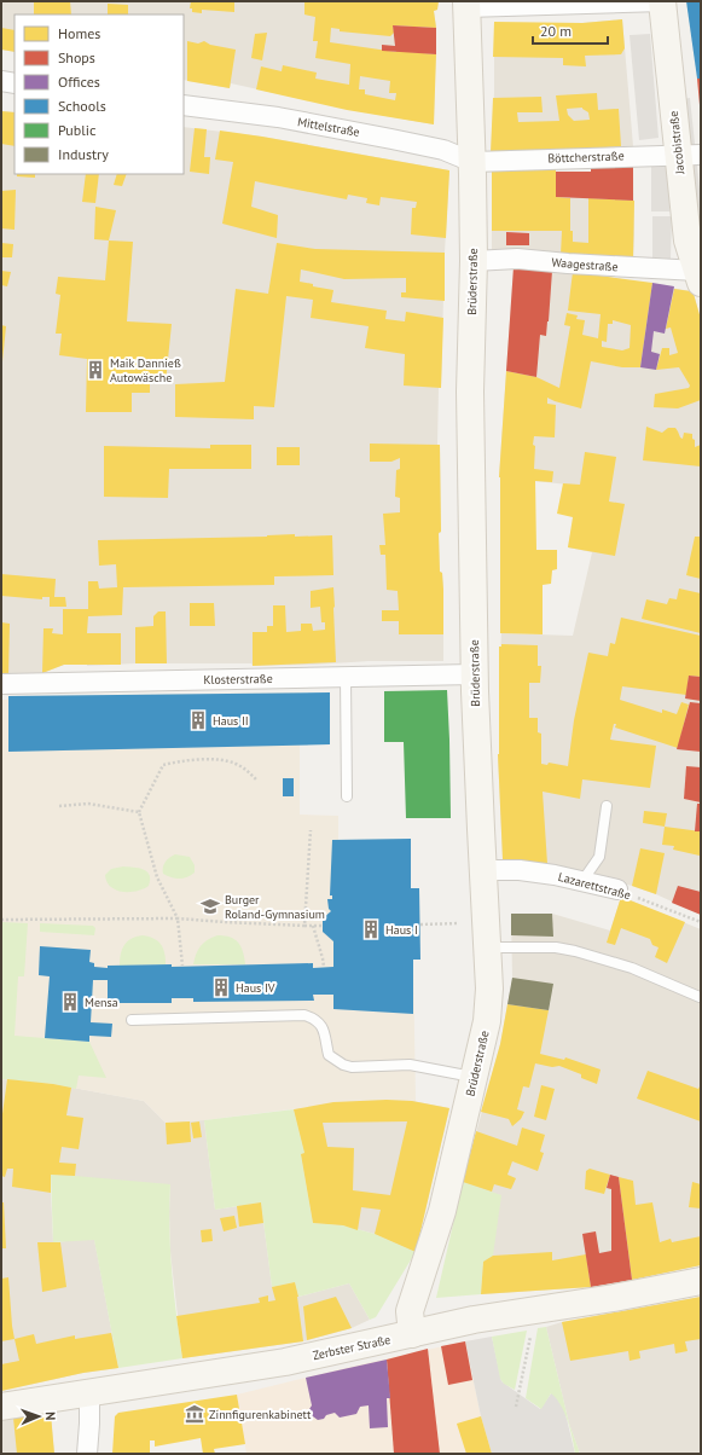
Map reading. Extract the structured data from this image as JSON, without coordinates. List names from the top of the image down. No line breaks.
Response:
{"streets":{"street":["Mittelstraße","Jacobistraße","Böttcherstraße","Waagestraße","Brüderstraße","Klosterstraße","Lazarettstraße","Zerbster Straße"]},"crossings":[["Mittelstraße","Böttcherstraße"],["Mittelstraße","Brüderstraße"],["Jacobistraße","Böttcherstraße"],["Jacobistraße","Waagestraße"],["Böttcherstraße","Brüderstraße"],["Waagestraße","Brüderstraße"],["Brüderstraße","Klosterstraße"],["Brüderstraße","Lazarettstraße"],["Brüderstraße","Zerbster Straße"]],"places":{"building":["Maik Dannieß Autowäsche","Haus II","Haus I","Haus IV","Mensa"],"school or university":["Burger Roland-Gymnasium"],"museum":["Zinnfigurenkabinett"]},"legend":["Homes","Shops","Offices","Schools","Public","Industry"],"scale_bar":"20 m","north":"right"}
